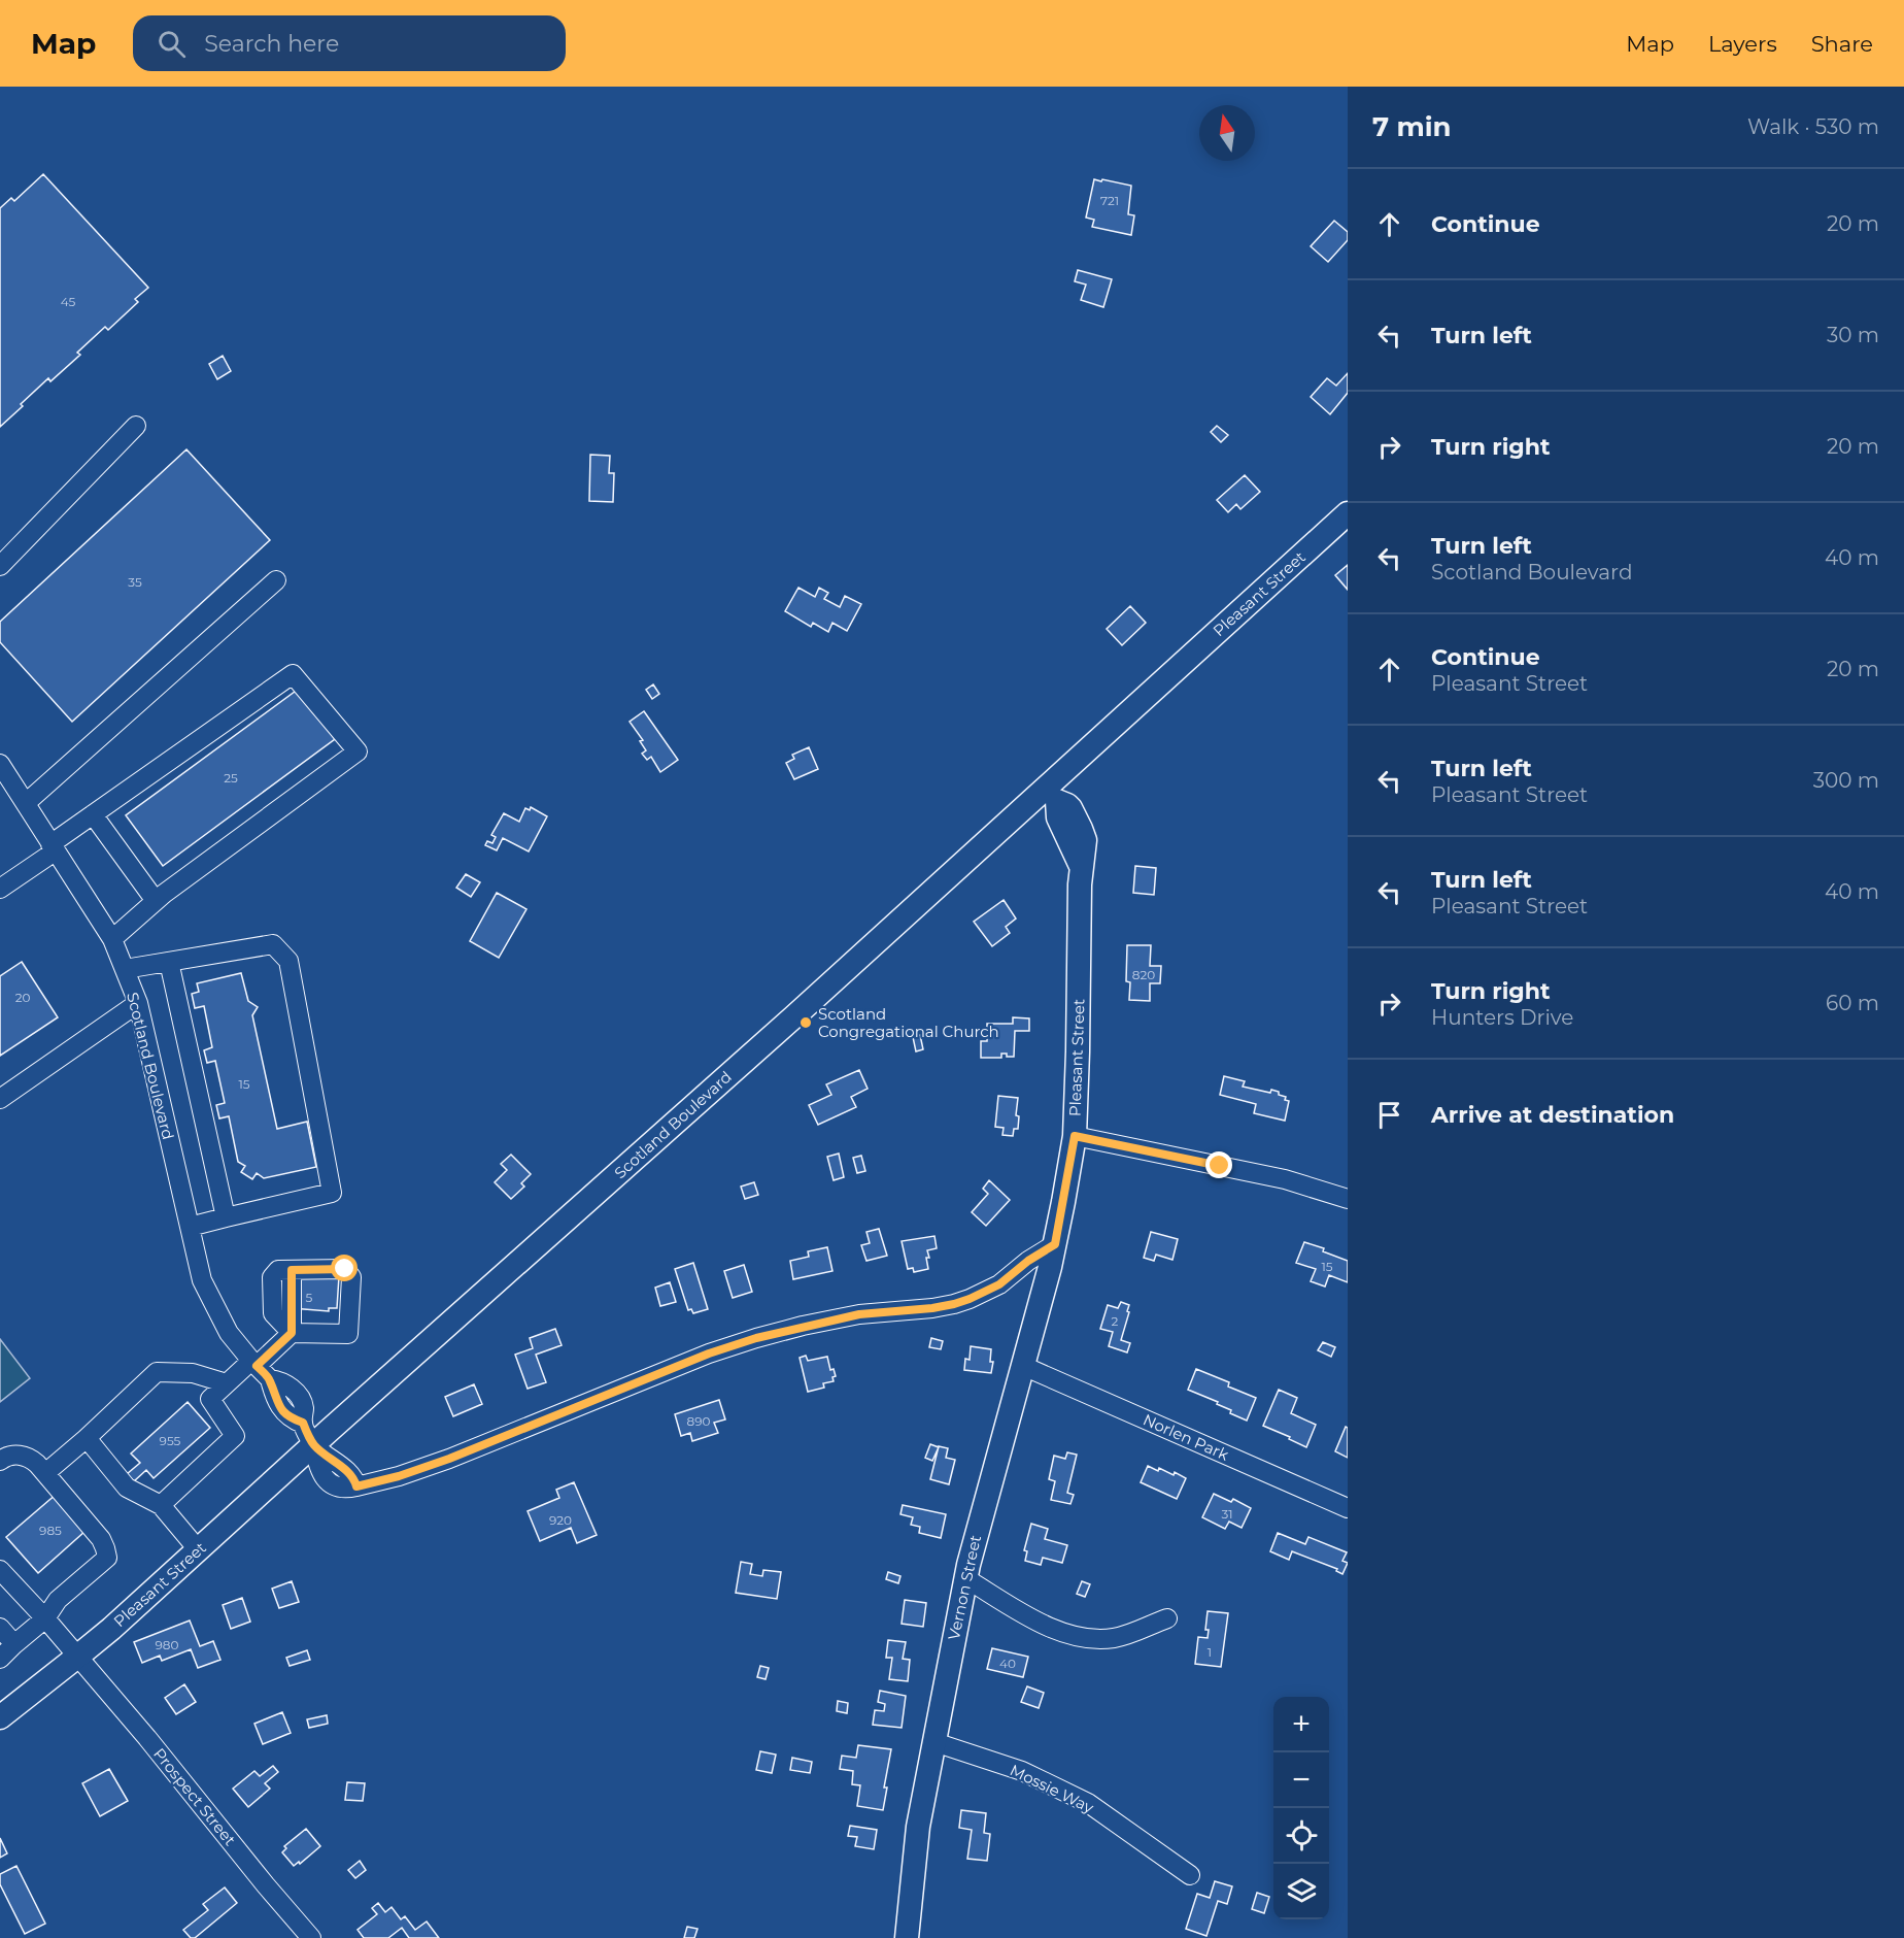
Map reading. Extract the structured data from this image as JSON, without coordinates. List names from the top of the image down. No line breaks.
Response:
{"streets":{"main road":["Pleasant Street","Scotland Boulevard","Vernon Street"],"street":["Norlen Park","Mossie Way","Prospect Street"]},"crossings":[["Pleasant Street","Scotland Boulevard"],["Pleasant Street","Vernon Street"],["Pleasant Street","Prospect Street"],["Norlen Park","Vernon Street"],["Vernon Street","Mossie Way"]],"places":["Scotland Congregational Church"],"house_numbers":["721","45","35","25","820","20","15","15","5","2","890","955","31","920","985","980","1","40"],"north":"top","page":{"header":"Map","search":"Search here","nav":["Map","Layers","Share"],"heading":["7 min","Walk · 530 m"],"list":[["Continue","20 m"],["Turn left","30 m"],["Turn right","20 m"],["Turn left","Scotland Boulevard","40 m"],["Continue","Pleasant Street","20 m"],["Turn left","Pleasant Street","300 m"],["Turn left","Pleasant Street","40 m"],["Turn right","Hunters Drive","60 m"],"Arrive at destination"],"map_buttons":["+","−"]}}
